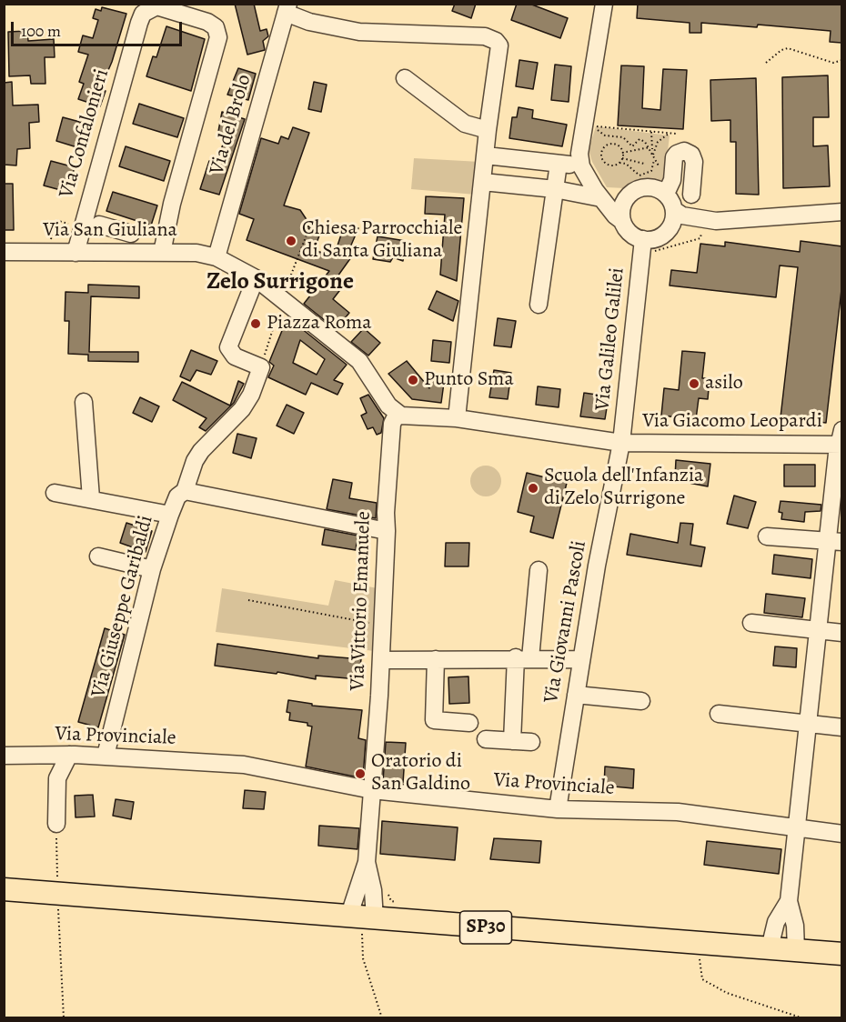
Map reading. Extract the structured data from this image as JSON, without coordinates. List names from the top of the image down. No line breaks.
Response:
{"streets":{"main road":["SP30"],"street":["Via del Brolo","Via Confalonieri","Via San Giuliana","Via Galileo Galilei","Via Giacomo Leopardi","Via Vittorio Emanuele","Via Giuseppe Garibaldi","Via Giovanni Pascoli","Via Provinciale"]},"crossings":[["Via del Brolo","Via San Giuliana"],["Via Confalonieri","Via San Giuliana"],["Via Galileo Galilei","Via Giacomo Leopardi"],["Via Galileo Galilei","Via Giovanni Pascoli"],["Via Giacomo Leopardi","Via Vittorio Emanuele"],["Via Giacomo Leopardi","Via Giovanni Pascoli"],["Via Vittorio Emanuele","Via Provinciale"],["Via Giuseppe Garibaldi","Via Provinciale"],["Via Giovanni Pascoli","Via Provinciale"]],"districts":["Zelo Surrigone"],"places":["Chiesa Parrocchiale di Santa Giuliana","Piazza Roma","Punto Sma","asilo","Scuola dell'Infanzia di Zelo Surrigone","Oratorio di San Galdino"],"scale_bar":"100 m"}
